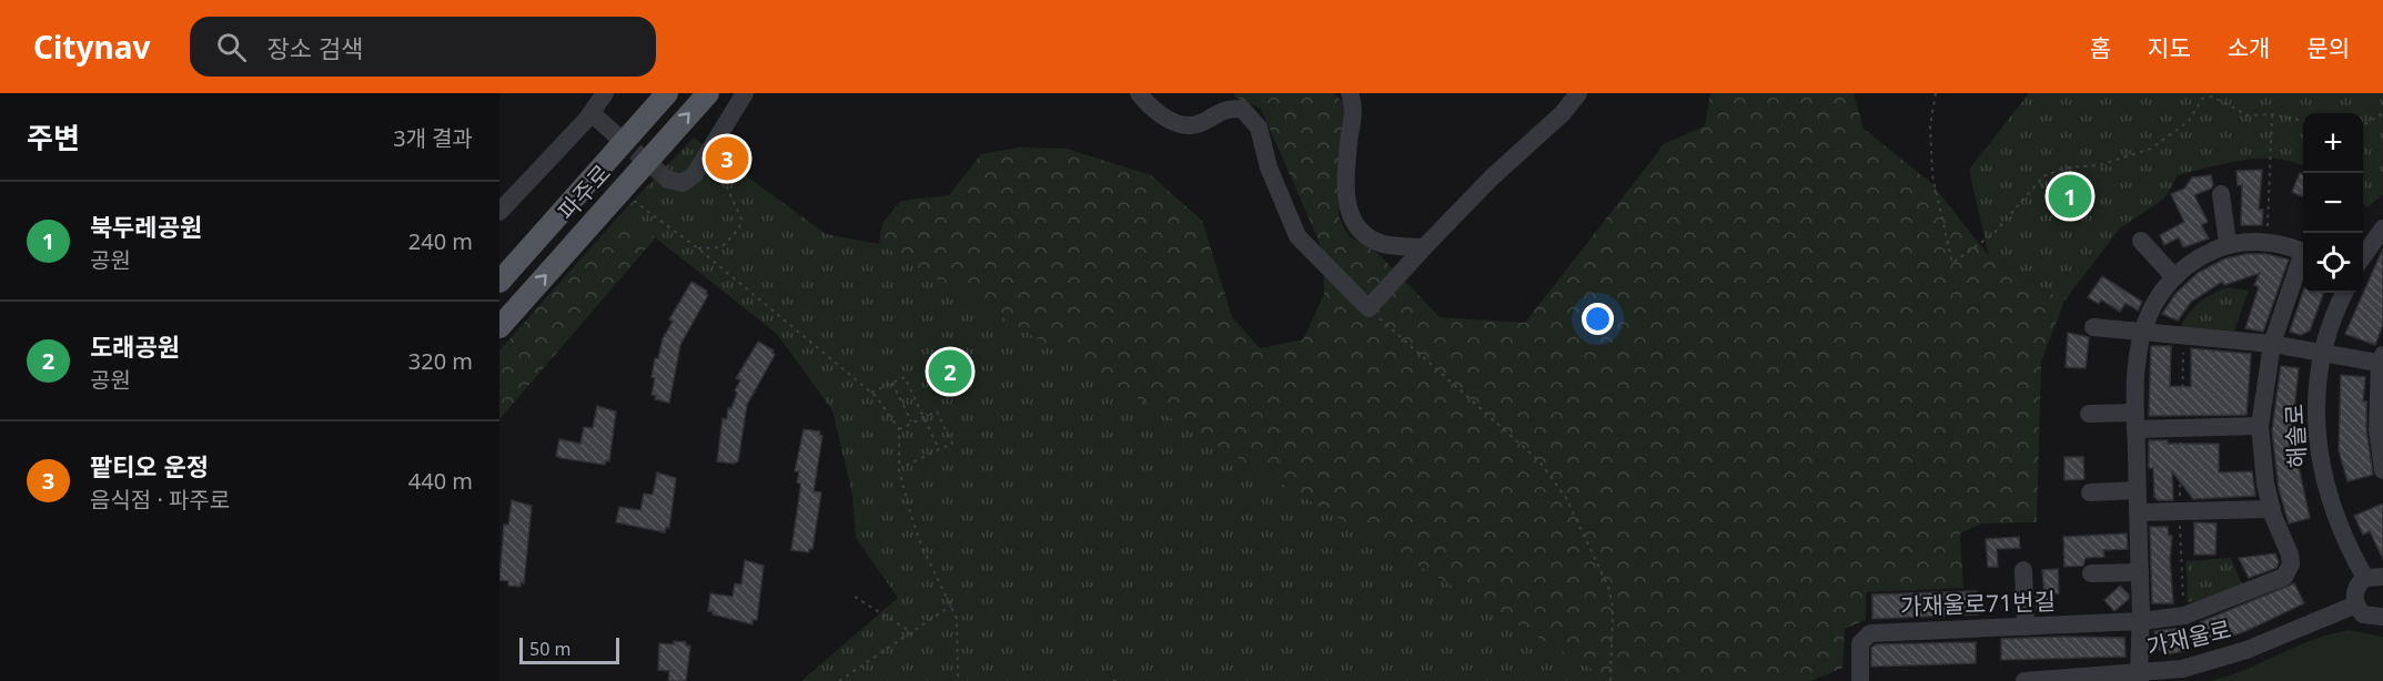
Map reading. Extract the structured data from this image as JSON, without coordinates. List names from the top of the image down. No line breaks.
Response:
{"streets":{"main road":["파주로"],"street":["해솔로","가재울로71번길","가재울로"]},"crossings":[["가재울로71번길","가재울로"]],"scale_bar":"50 m","page":{"header":"Citynav","search":"장소 검색","nav":["홈","지도","소개","문의"],"heading":["주변","3개 결과"],"map_buttons":["+","−"],"pins":["3","1","2"],"list":[{"mark":"1","name":"북두레공원","note":"공원","value":"240 m"},{"mark":"2","name":"도래공원","note":"공원","value":"320 m"},{"mark":"3","name":"팥티오 운정","note":"음식점 · 파주로","value":"440 m"}],"scale":"50 m"}}
